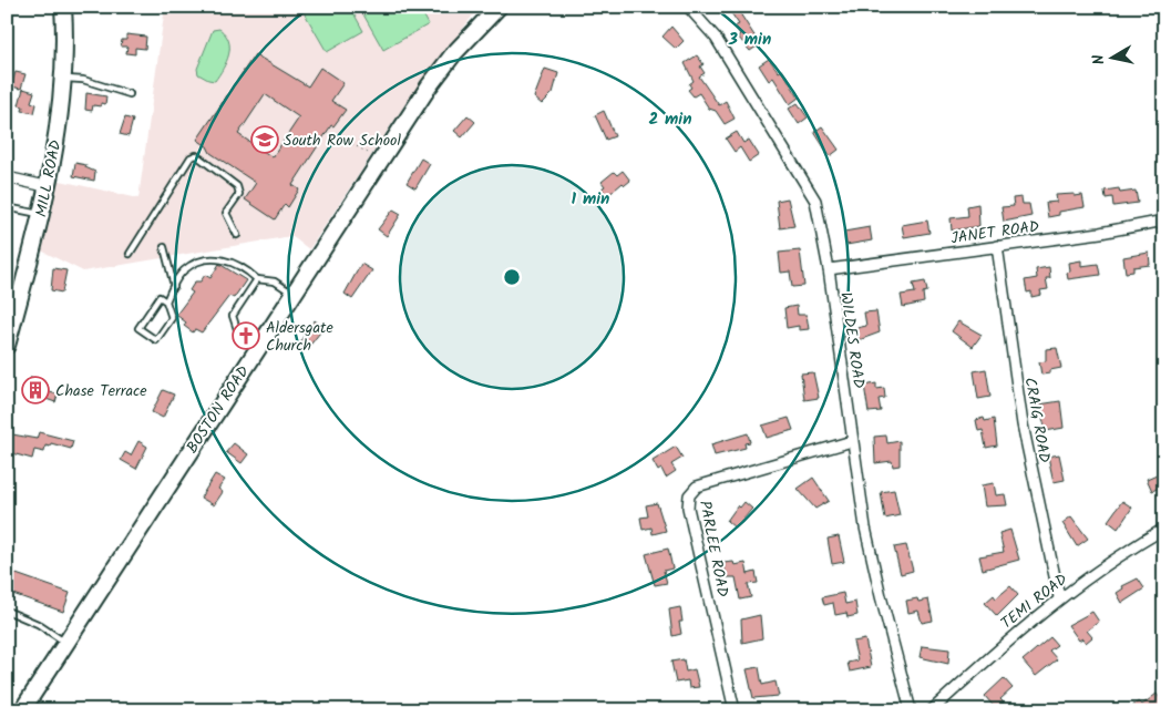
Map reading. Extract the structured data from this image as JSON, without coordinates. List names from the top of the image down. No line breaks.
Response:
{"streets":{"main road":["MILL ROAD","BOSTON ROAD"],"street":["JANET ROAD","WILDES ROAD","CRAIG ROAD","PARLEE ROAD","TEMI ROAD"]},"crossings":[["JANET ROAD","WILDES ROAD"],["JANET ROAD","CRAIG ROAD"],["WILDES ROAD","PARLEE ROAD"],["CRAIG ROAD","TEMI ROAD"]],"places":{"school or university":["South Row School"],"church":["Aldersgate Church"],"building":["Chase Terrace"]},"north":"left","rings":["3 min","2 min","1 min"]}
